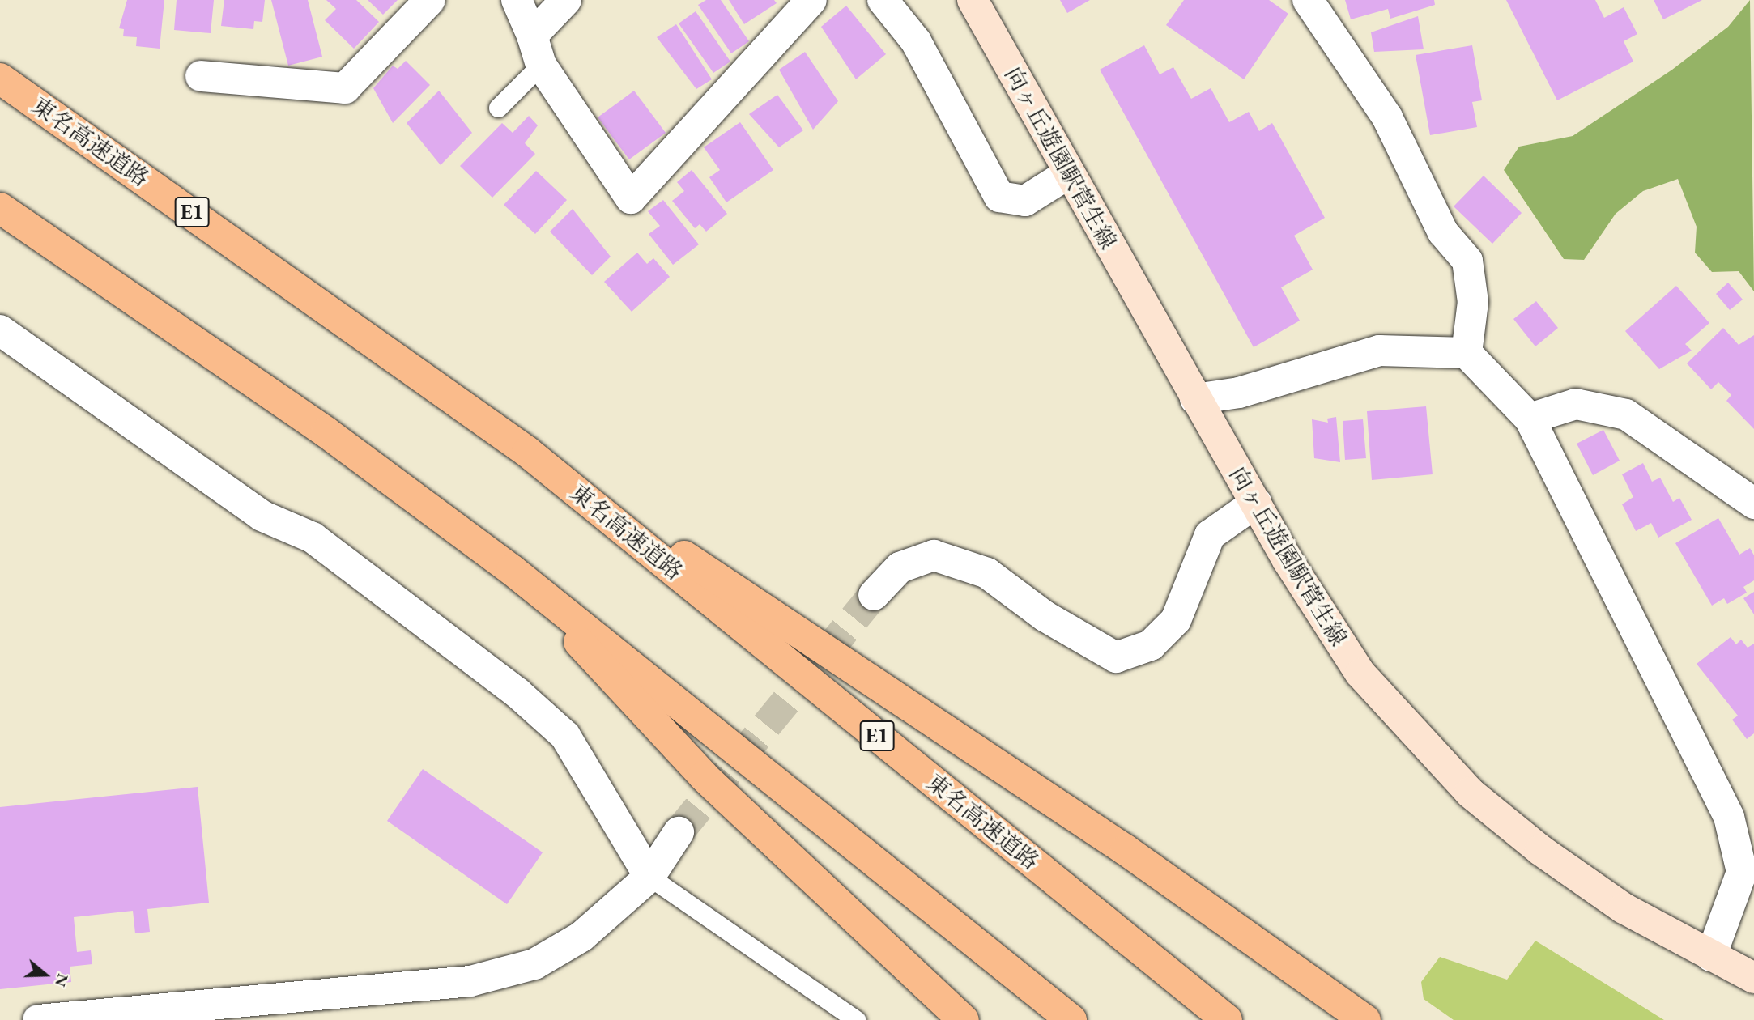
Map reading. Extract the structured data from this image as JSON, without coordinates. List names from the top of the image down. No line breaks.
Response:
{"streets":{"highway":["東名高速道路","E1"],"street":["向ヶ丘遊園駅菅生線"]},"north":"right"}
